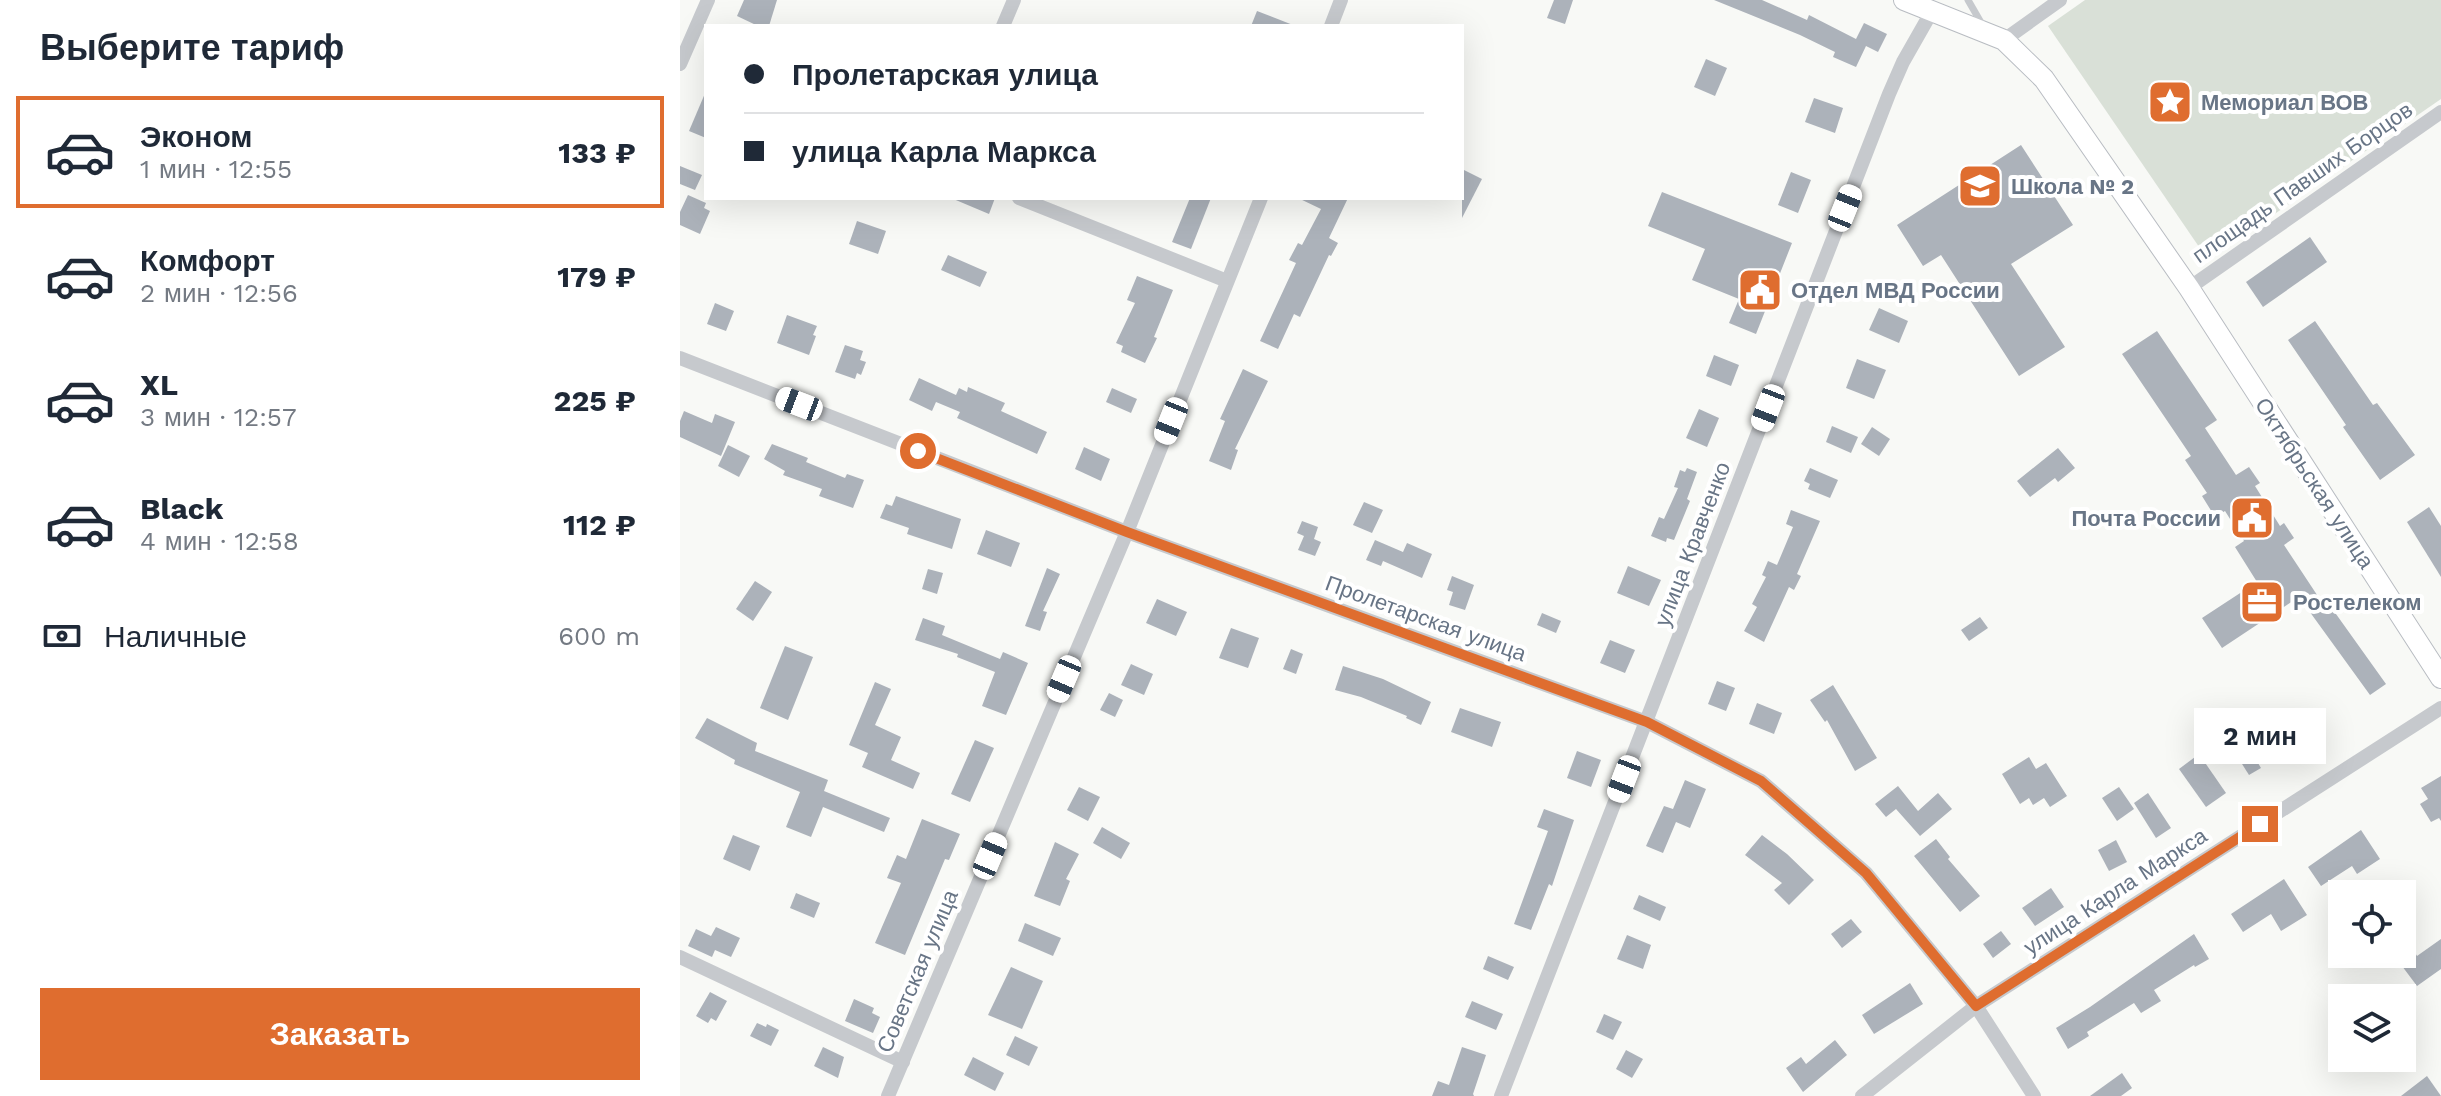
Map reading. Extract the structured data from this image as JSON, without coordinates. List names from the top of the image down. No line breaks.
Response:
{"streets":{"main road":["Октябрьская улица"],"street":["площадь Павших Борцов","улица Кравченко","Пролетарская улица","улица Карла Маркса","Советская улица"]},"crossings":[["площадь Павших Борцов","Октябрьская улица"],["улица Кравченко","Пролетарская улица"],["Пролетарская улица","улица Карла Маркса"],["Пролетарская улица","Советская улица"]],"places":{"place":["Мемориал ВОВ"],"school or university":["Школа № 2"],"public building":["Отдел МВД России","Почта России"],"office":["Ростелеком"]},"page":{"heading":"Выберите тариф","banner":["Пролетарская улица","улица Карла Маркса"],"list":[{"name":"Эконом","note":"1 мин · 12:55","value":"133 ₽"},{"name":"Комфорт","note":"2 мин · 12:56","value":"179 ₽"},{"name":"XL","note":"3 мин · 12:57","value":"225 ₽"},{"name":"Black","note":"4 мин · 12:58","value":"112 ₽"}],"pay":["Наличные","600 m"],"bubble":"2 мин","buttons":"Заказать"}}
